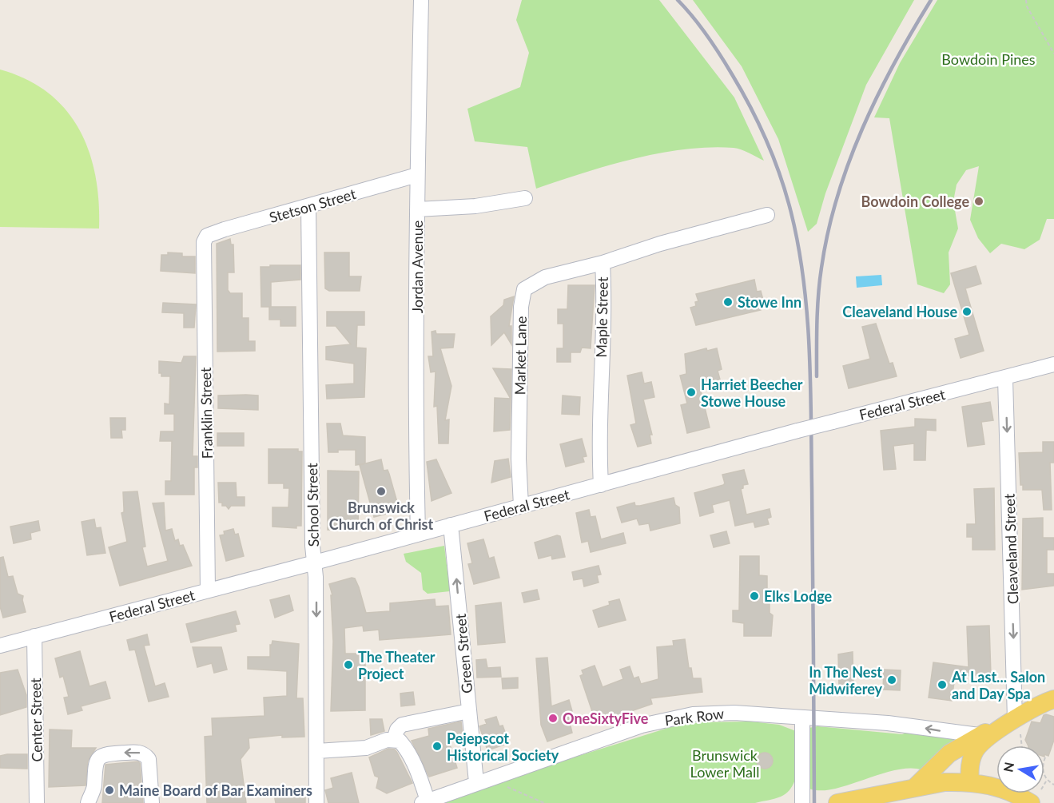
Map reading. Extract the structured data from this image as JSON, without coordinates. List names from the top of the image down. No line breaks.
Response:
{"streets":{"street":["Stetson Street","Jordan Avenue","Maple Street","Market Lane","Federal Street","Franklin Street","School Street","Cleaveland Street","Green Street","Park Row","Center Street"]},"crossings":[["Stetson Street","Jordan Avenue"],["Stetson Street","Franklin Street"],["Stetson Street","School Street"],["Jordan Avenue","Federal Street"],["Maple Street","Market Lane"],["Maple Street","Federal Street"],["Market Lane","Federal Street"],["Federal Street","Franklin Street"],["Federal Street","School Street"],["Federal Street","Cleaveland Street"],["Federal Street","Green Street"],["Federal Street","Center Street"],["Green Street","Park Row"]],"one_way":["Cleaveland Street","Green Street"],"parks":["Bowdoin Pines","Brunswick Lower Mall"],"places":["Bowdoin College","Stowe Inn","Cleaveland House","Harriet Beecher Stowe House","Brunswick Church of Christ","Elks Lodge","The Theater Project","In The Nest Midwiferey","At Last... Salon and Day Spa","OneSixtyFive","Pejepscot Historical Society","Maine Board of Bar Examiners"],"north":"left"}
